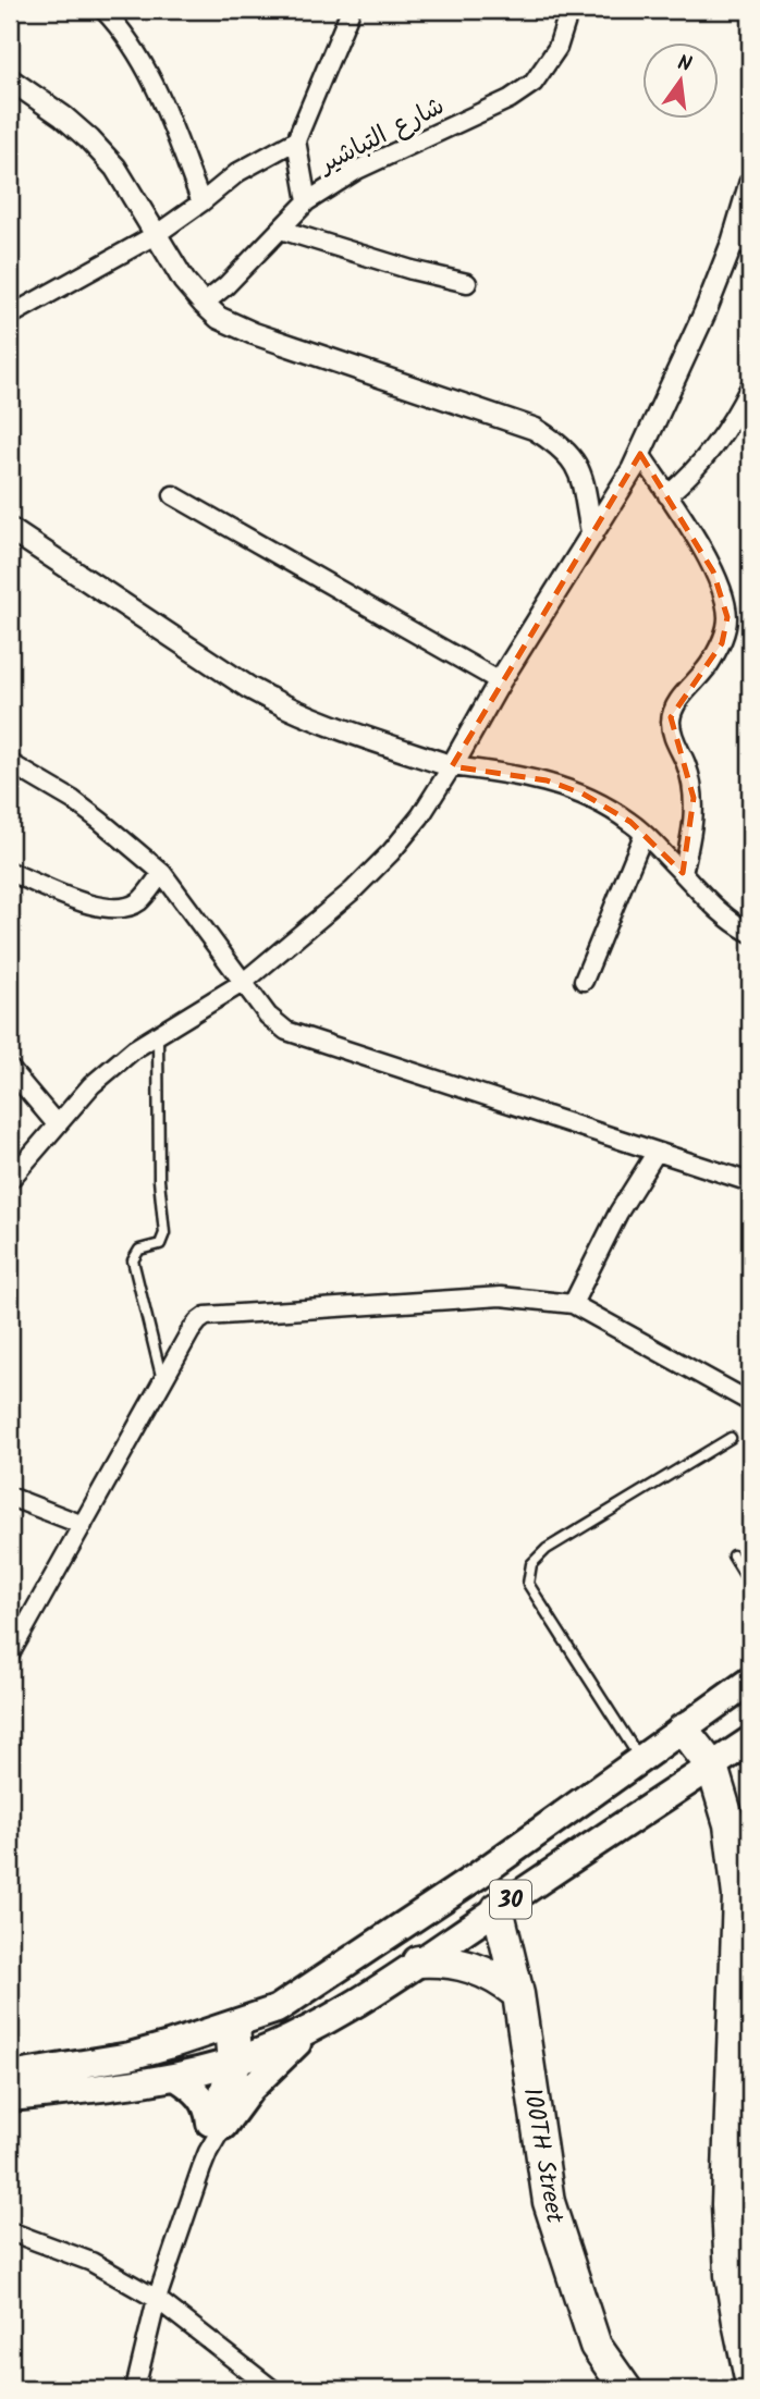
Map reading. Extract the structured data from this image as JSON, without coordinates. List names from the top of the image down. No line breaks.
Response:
{"streets":{"highway":["100TH Street"],"main road":["30"],"street":["شارع التباشير"]},"crossings":[["30","100TH Street"]],"north":"top"}
